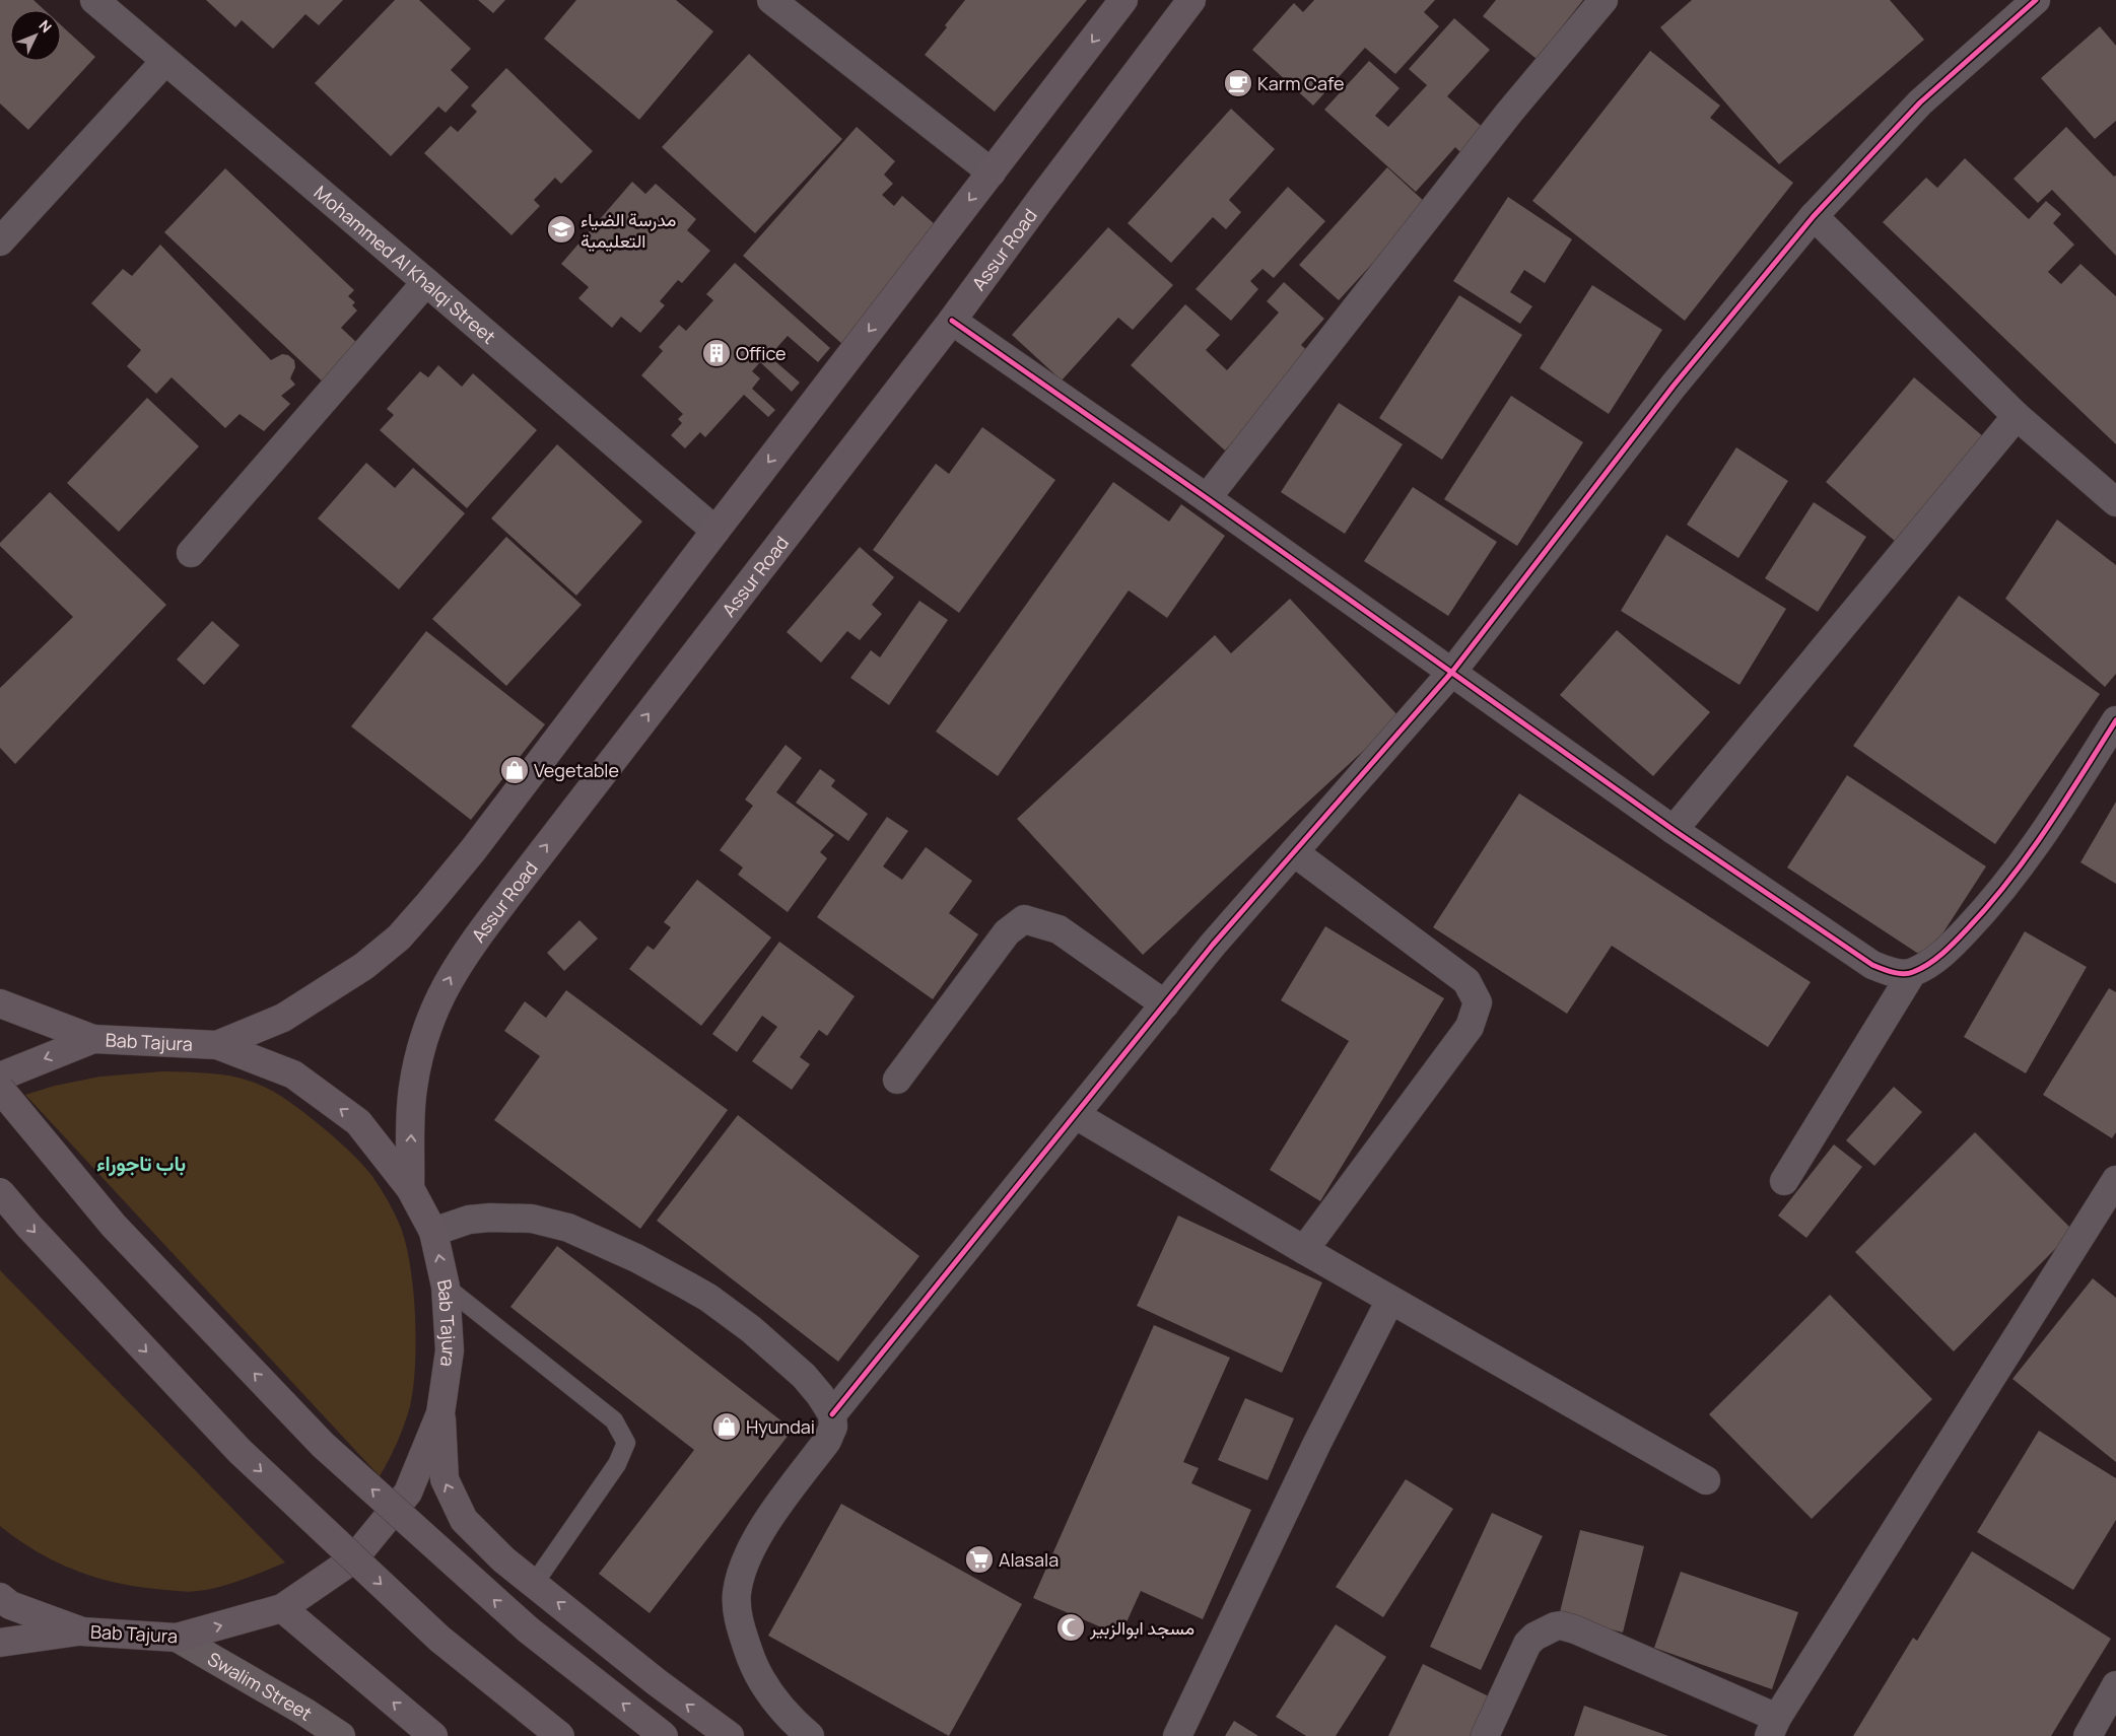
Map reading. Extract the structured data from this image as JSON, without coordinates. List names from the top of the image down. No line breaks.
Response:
{"streets":{"main road":["Assur Road","Bab Tajura","Swalim Street"],"street":["Mohammed Al Khalqi Street"]},"crossings":[["Assur Road","Bab Tajura"],["Bab Tajura","Swalim Street"]],"districts":["باب تاجوراء"],"places":{"cafe":["Karm Cafe"],"school or university":["مدرسة الضياء التعليمية"],"building":["Office"],"shop":["Vegetable","Hyundai"],"supermarket":["Alasala"],"mosque":["مسجد ابوالزبير"]},"north":"top right"}
